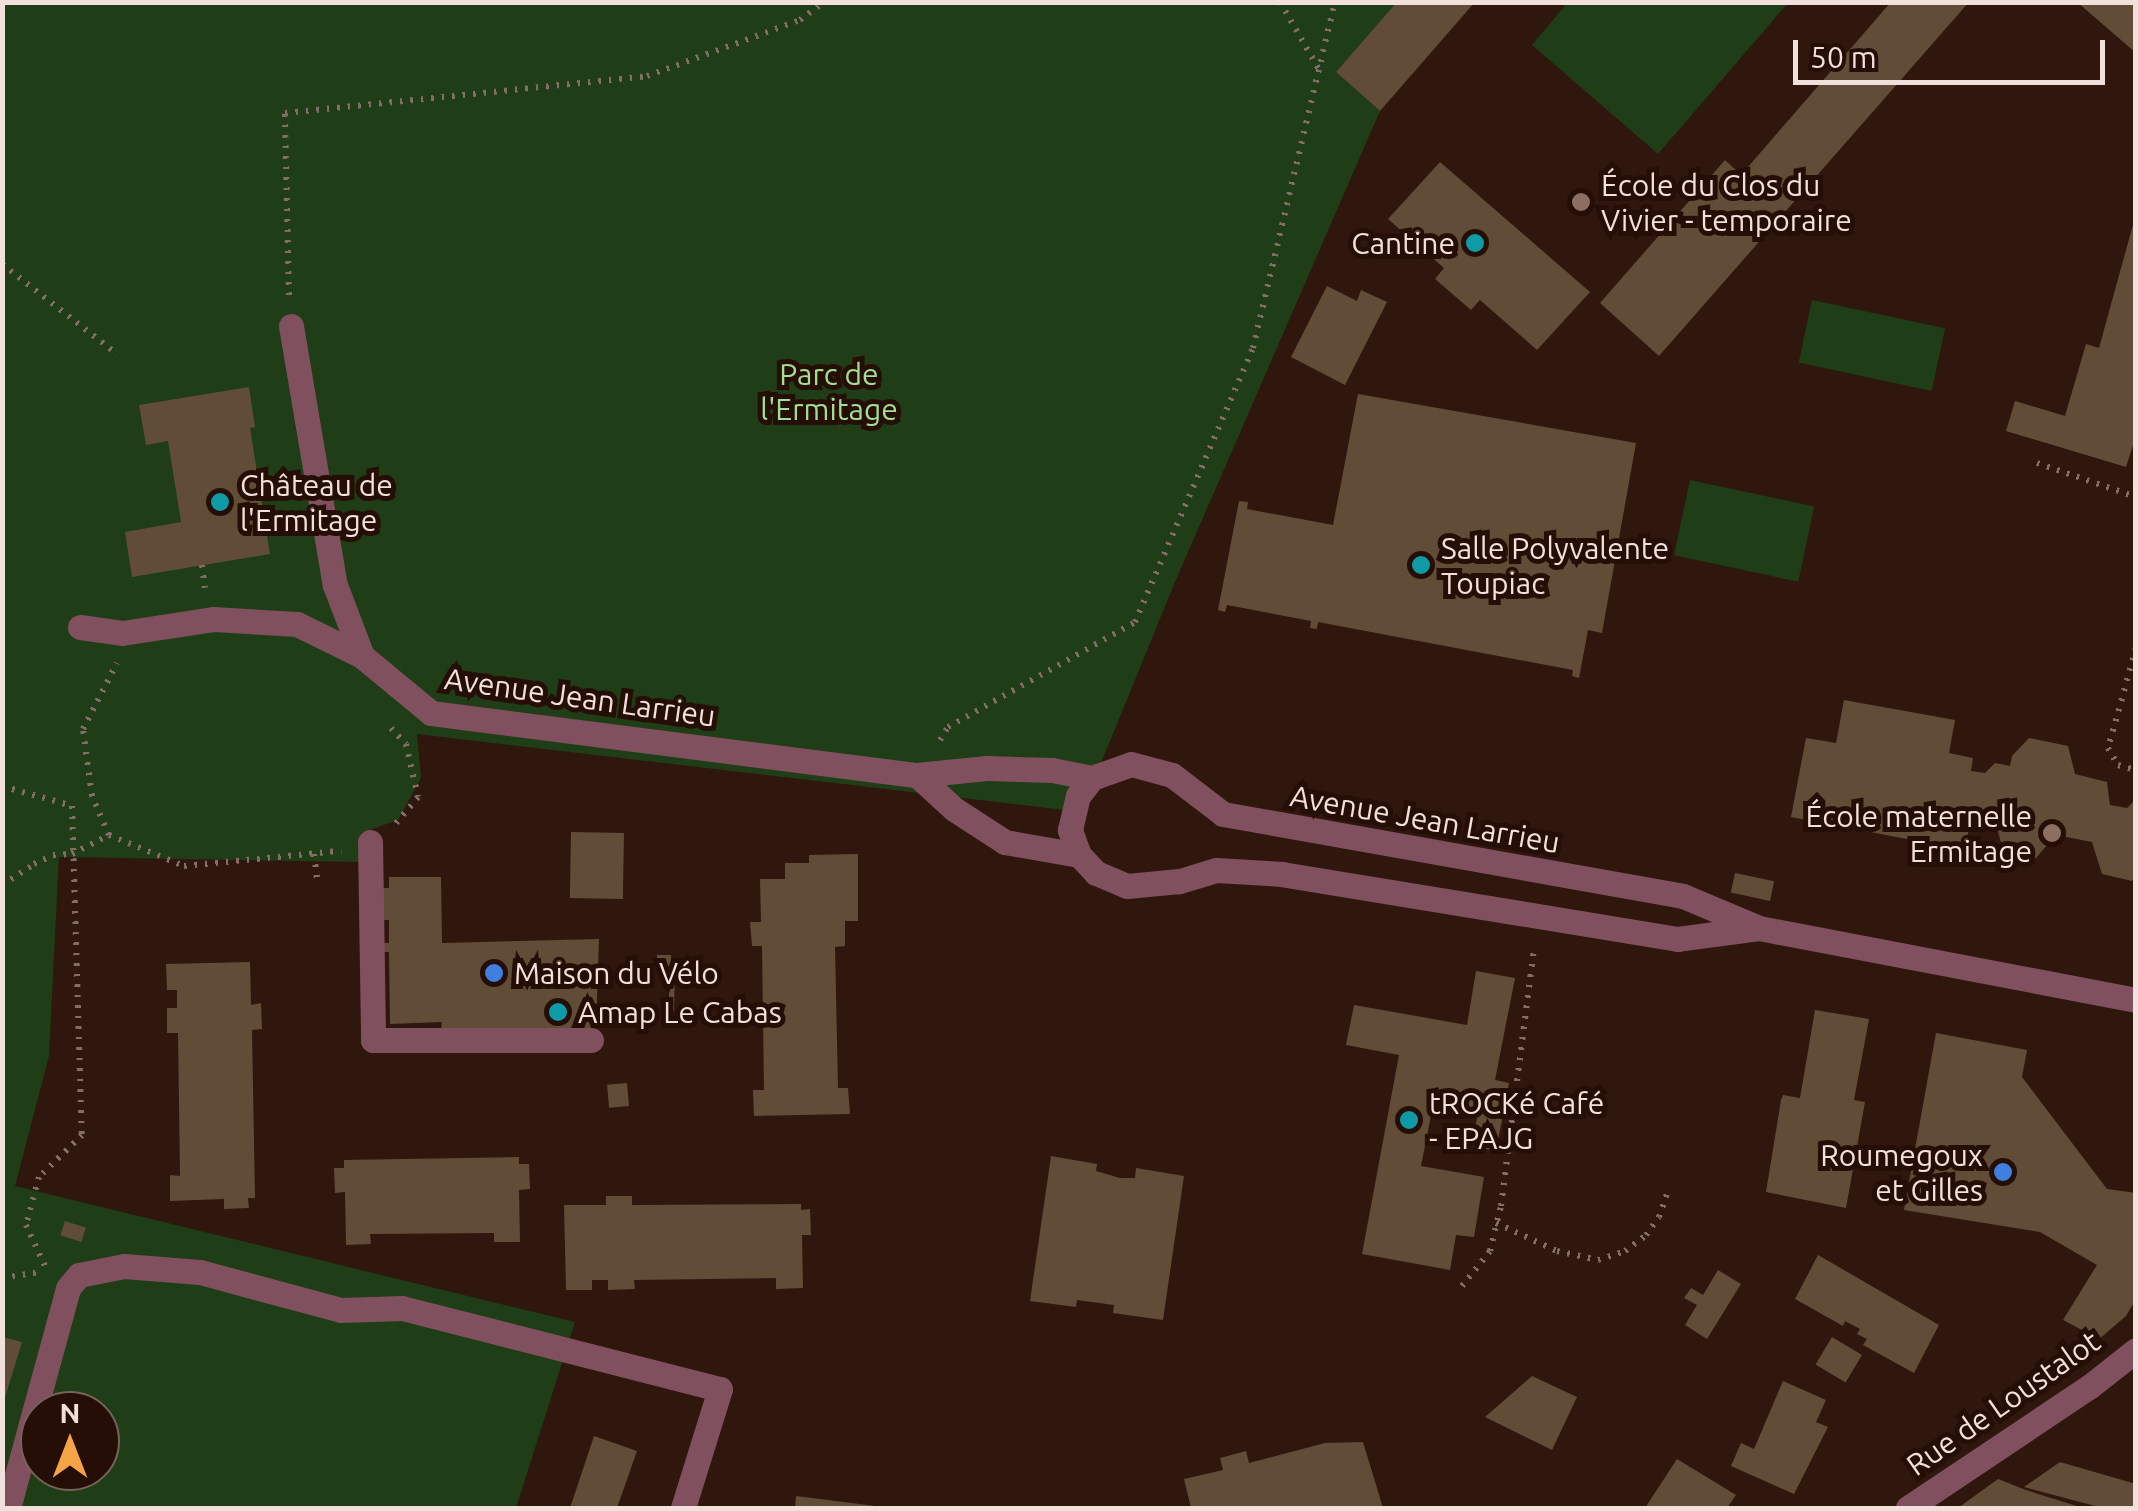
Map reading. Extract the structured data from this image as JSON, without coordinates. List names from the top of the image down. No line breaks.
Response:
{"streets":{"street":["Avenue Jean Larrieu","Rue de Loustalot"]},"parks":["Parc de l'Ermitage"],"places":["École du Clos du Vivier - temporaire","Cantine","Château de l'Ermitage","Salle Polyvalente Toupiac","École maternelle Ermitage","Maison du Vélo","Amap Le Cabas","tROCKé Café - EPAJG","Roumegoux et Gilles"],"scale_bar":"50 m","north":"top"}
